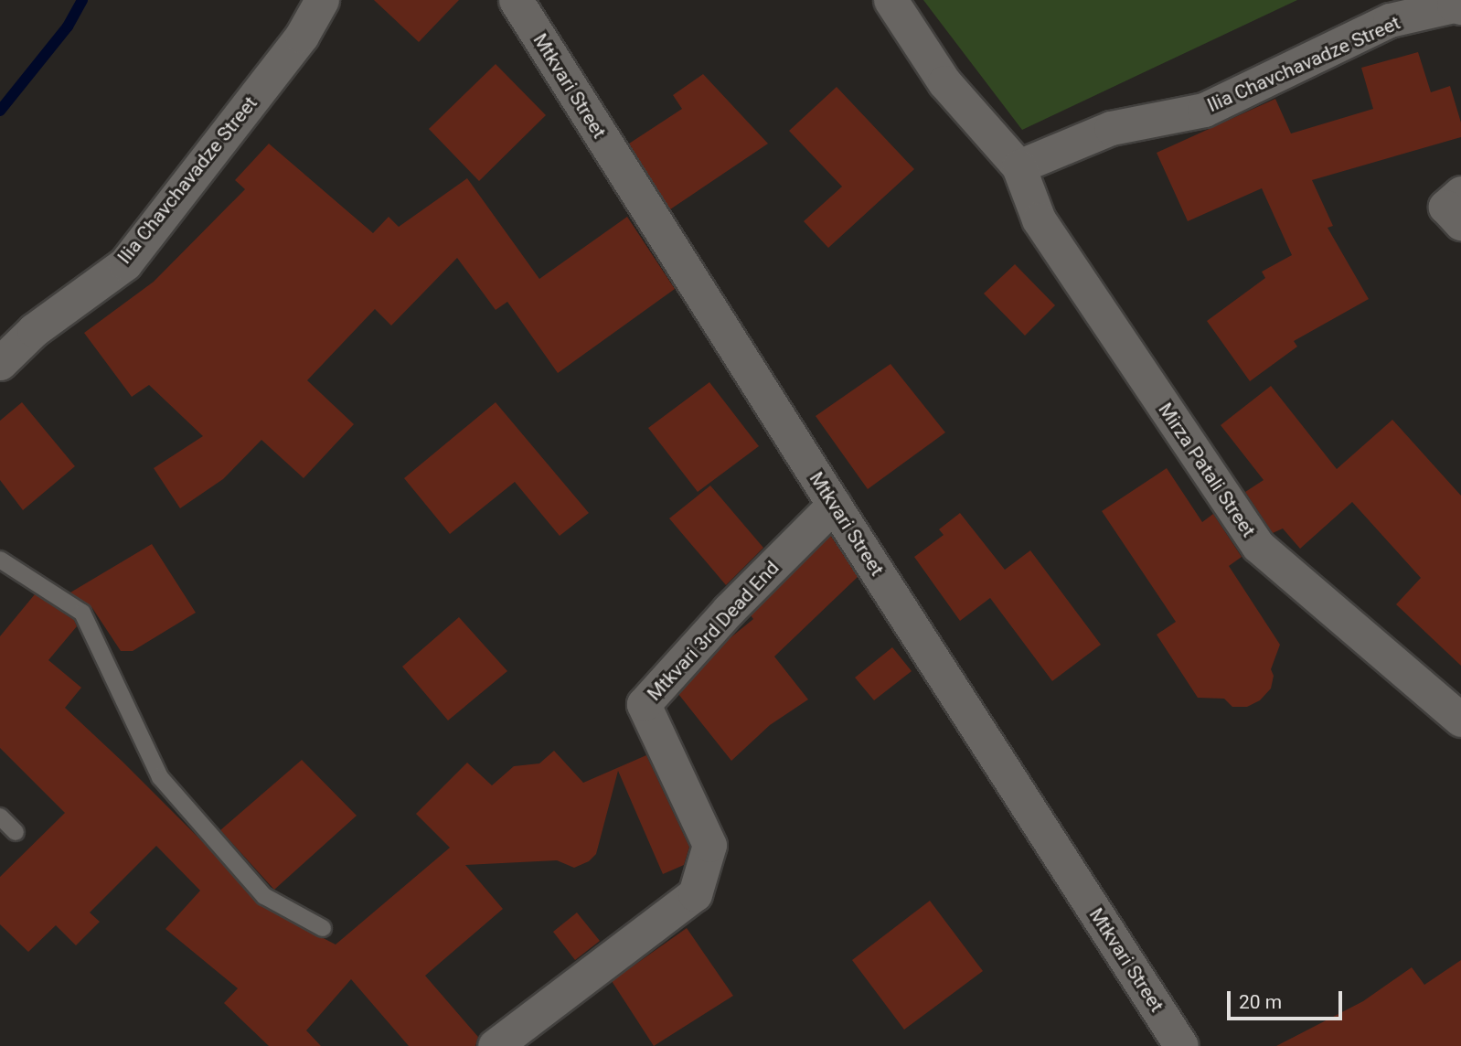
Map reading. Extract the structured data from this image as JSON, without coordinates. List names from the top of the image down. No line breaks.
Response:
{"streets":{"street":["Ilia Chavchavadze Street","Mtkvari Street","Mirza Patali Street","Mtkvari 3rd Dead End"]},"crossings":[["Ilia Chavchavadze Street","Mirza Patali Street"],["Mtkvari Street","Mtkvari 3rd Dead End"]],"scale_bar":"20 m"}
